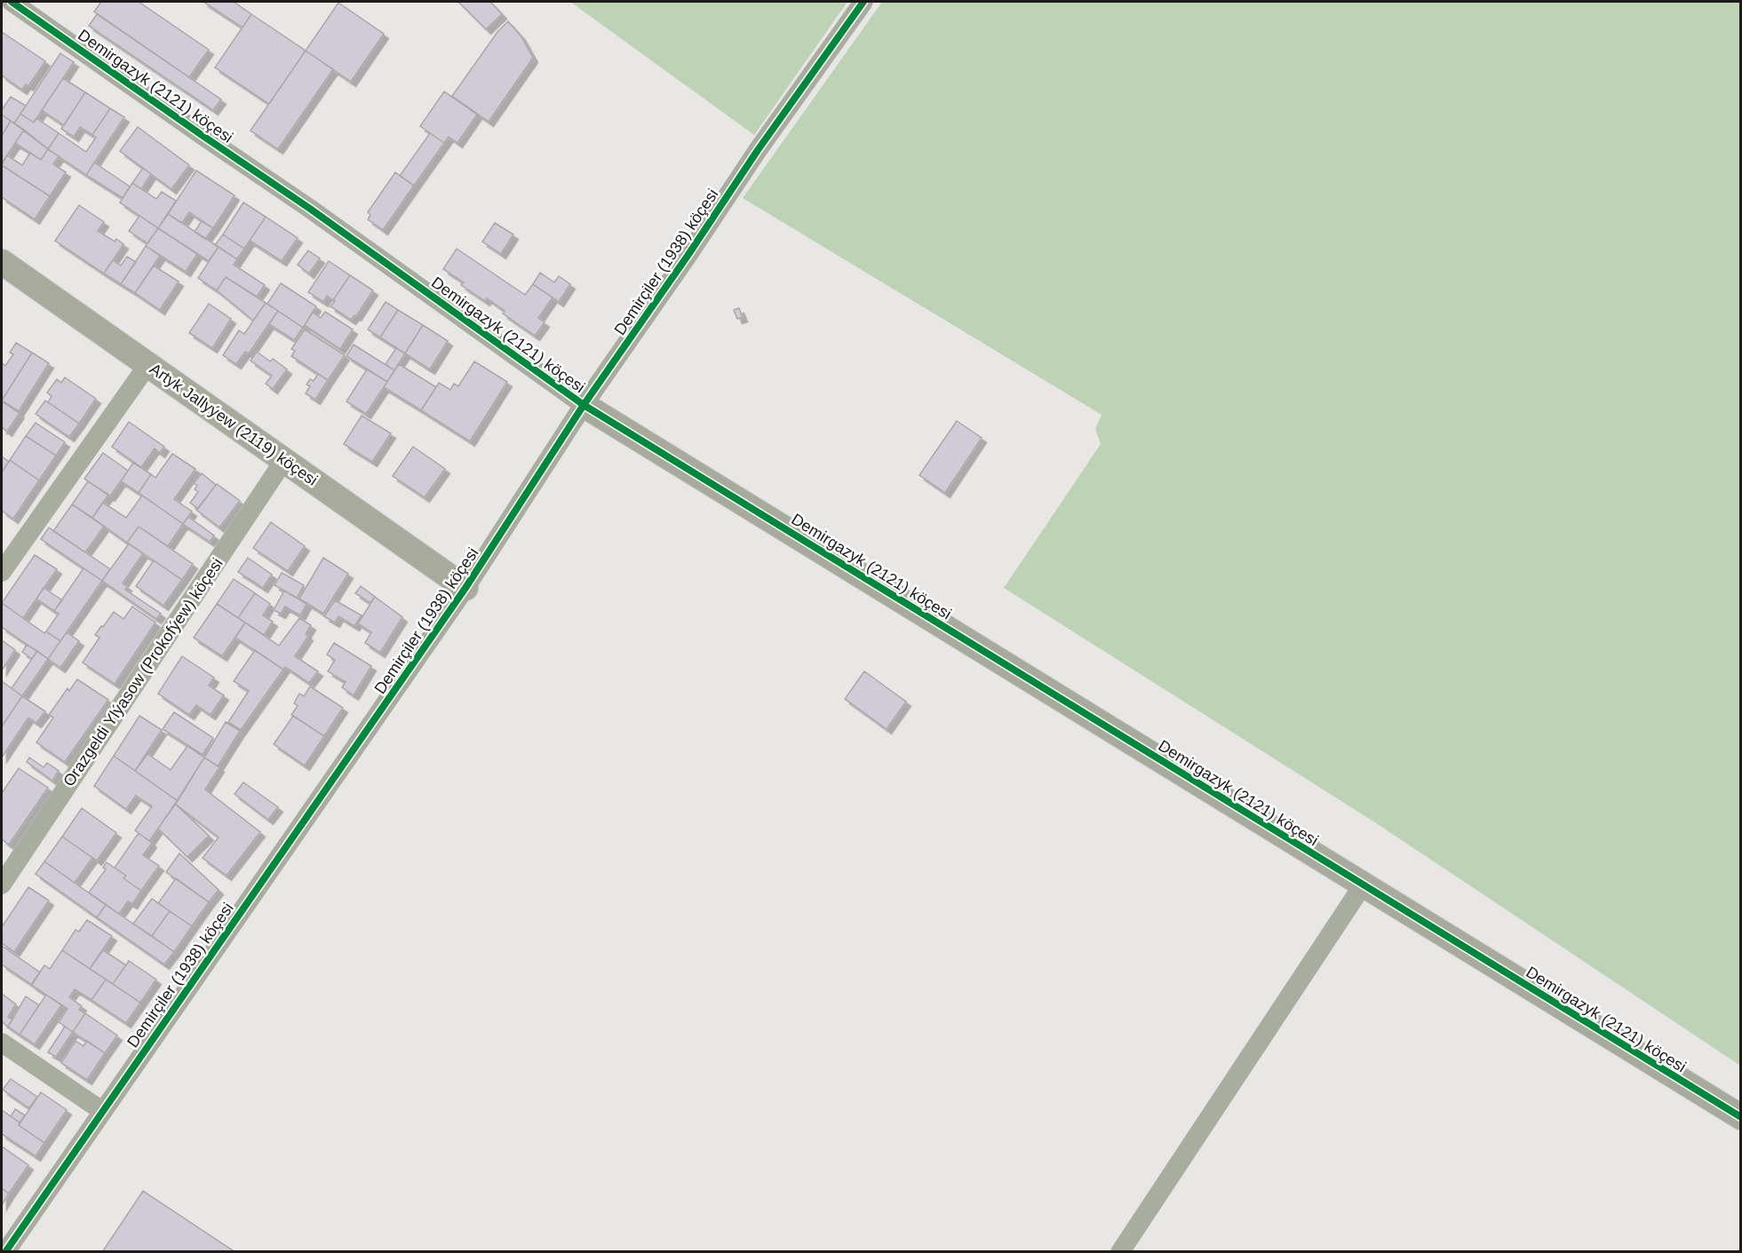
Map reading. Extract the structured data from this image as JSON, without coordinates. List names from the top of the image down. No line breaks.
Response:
{"streets":{"street":["Demirgazyk (2121) köçesi","Demirçiler (1938) köçesi","Artyk Jallyýew (2119) köçesi","Orazgeldi Ylýasow (Prokofýew) köçesi"]},"crossings":[["Demirgazyk (2121) köçesi","Demirçiler (1938) köçesi"],["Demirçiler (1938) köçesi","Artyk Jallyýew (2119) köçesi"],["Artyk Jallyýew (2119) köçesi","Orazgeldi Ylýasow (Prokofýew) köçesi"]]}
